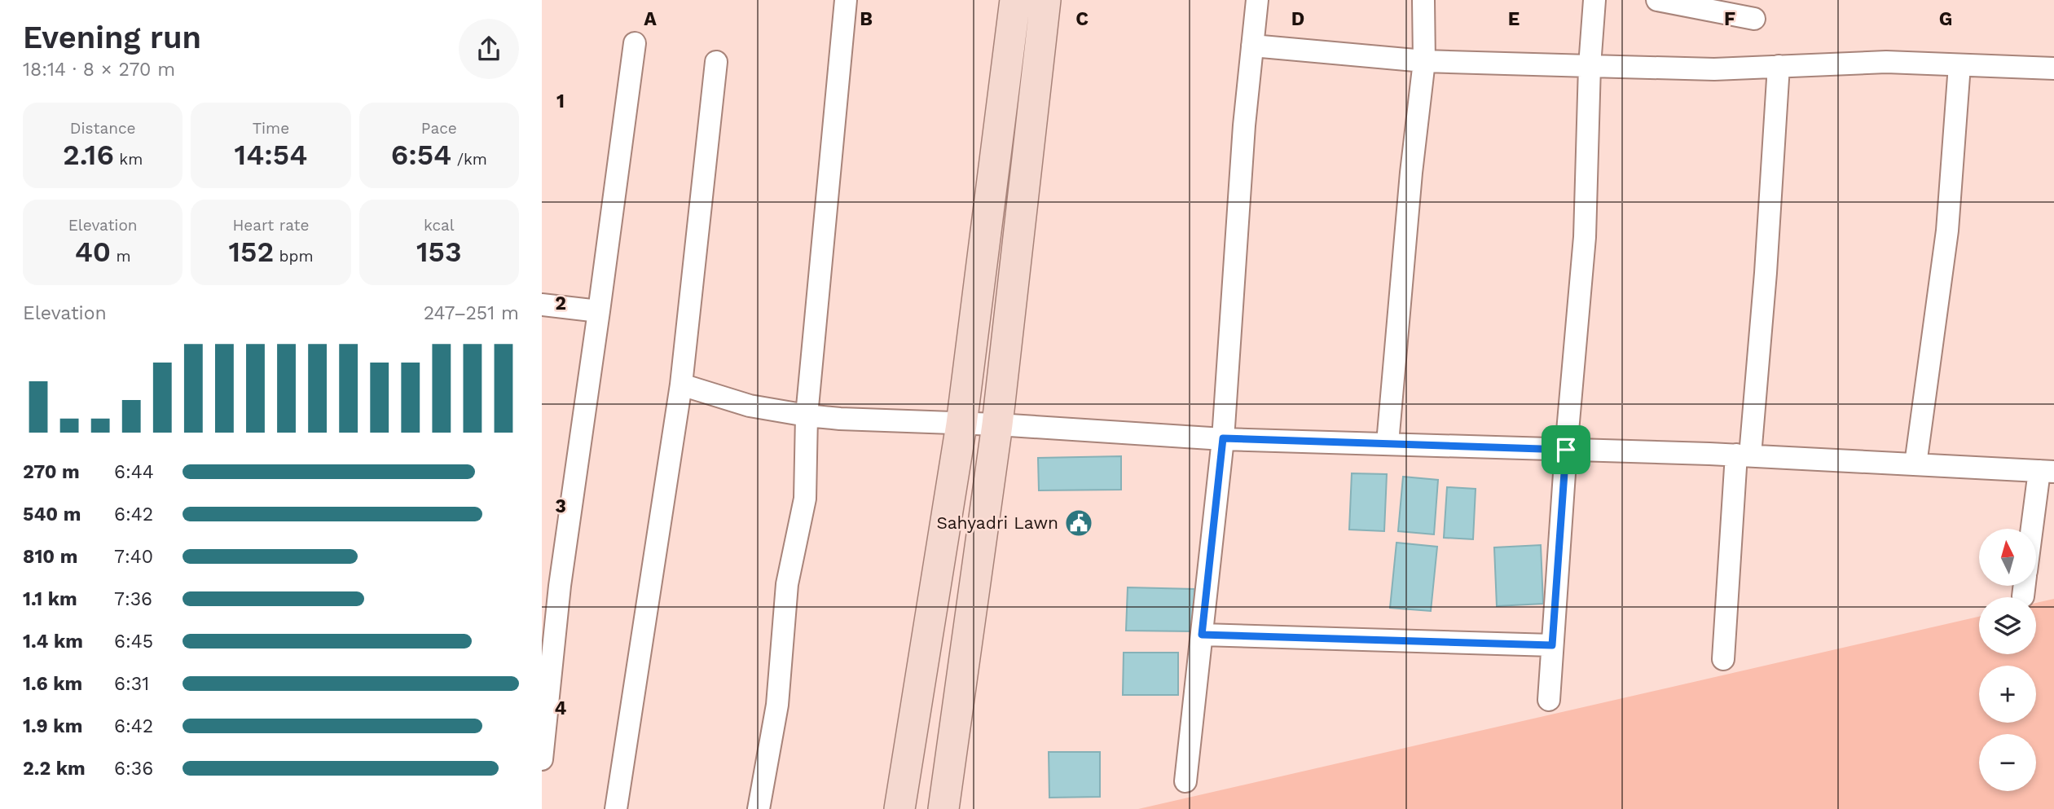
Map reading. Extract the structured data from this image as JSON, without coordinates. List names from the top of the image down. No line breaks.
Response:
{"places":{"public building":["Sahyadri Lawn"]},"north":"top","page":{"heading":["Evening run","18:14 · 8 × 270 m"],"stats":[["Distance","2.16 km"],["Time","14:54"],["Pace","6:54 /km"],["Elevation","40 m"],["Heart rate","152 bpm"],["kcal","153"]],"chart":["Elevation","247–251 m"],"list":[{"name":"270 m","note":"6:44"},{"name":"540 m","note":"6:42"},{"name":"810 m","note":"7:40"},{"name":"1.1 km","note":"7:36"},{"name":"1.4 km","note":"6:45"},{"name":"1.6 km","note":"6:31"},{"name":"1.9 km","note":"6:42"},{"name":"2.2 km","note":"6:36"}],"map_buttons":["+","−"]},"grid":{"columns":["A","B","C","D","E","F","G"],"rows":["1","2","3","4"]}}
